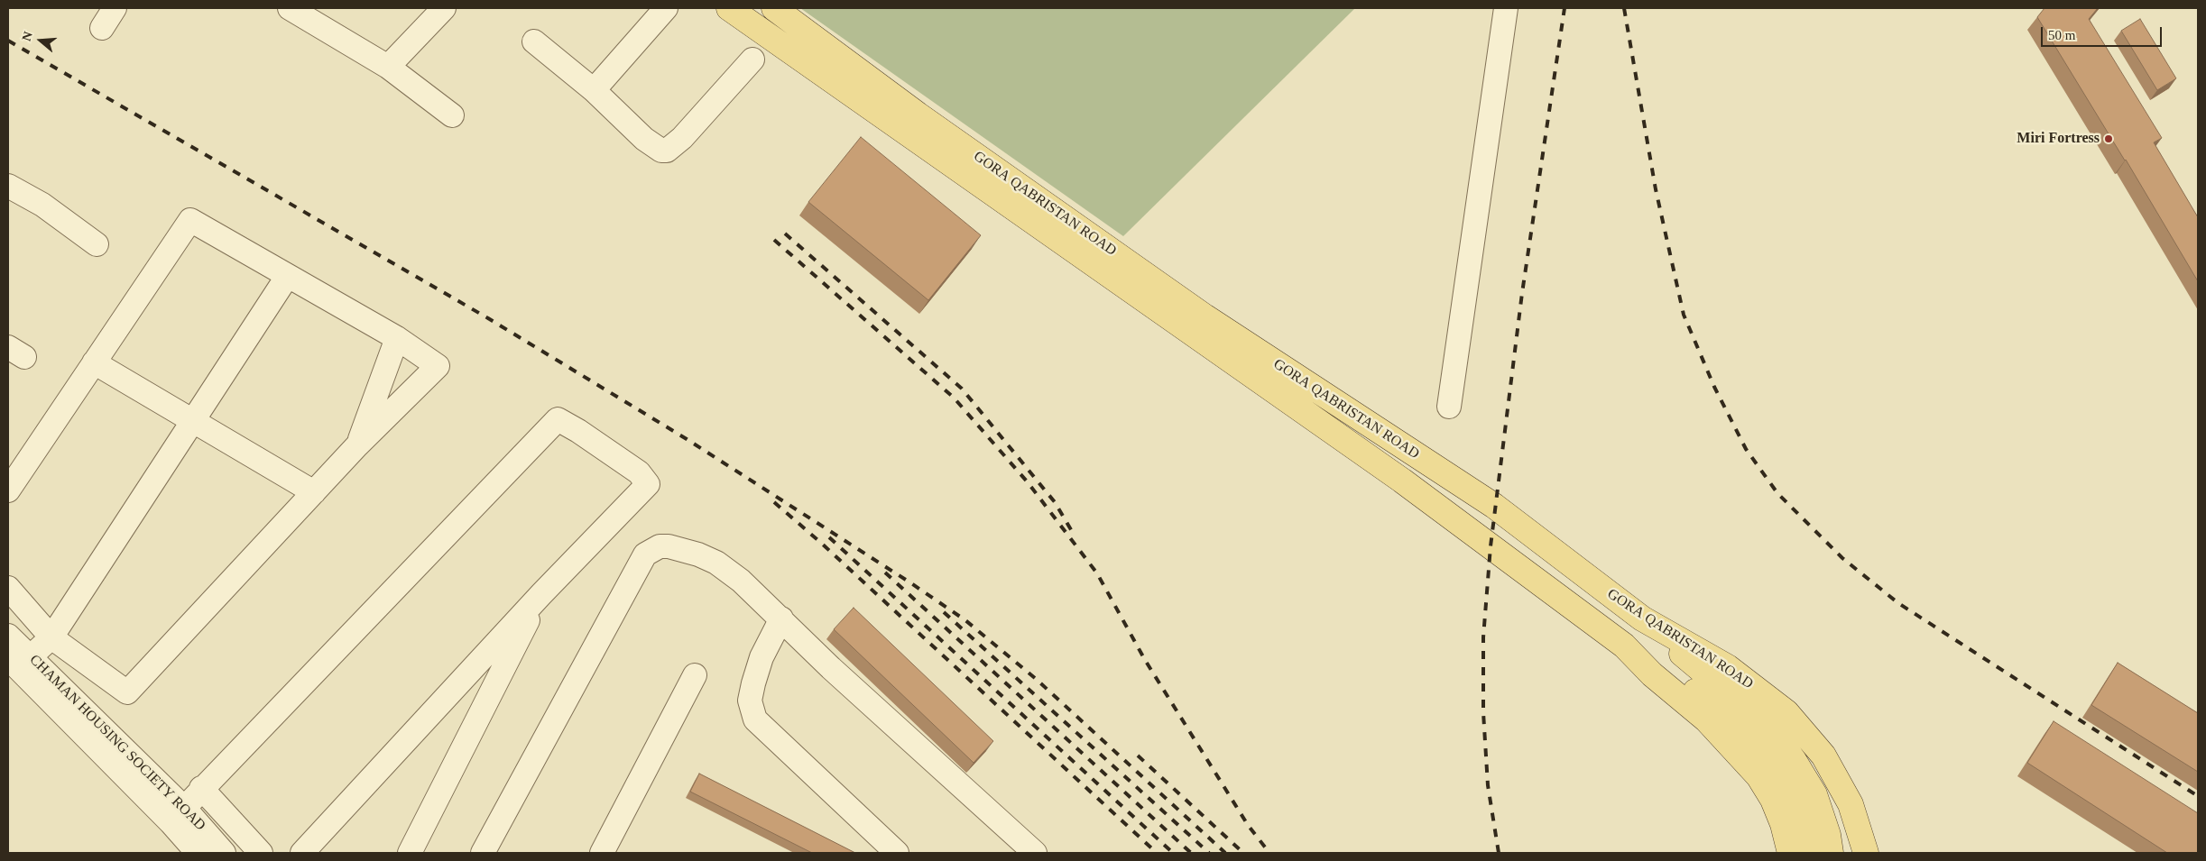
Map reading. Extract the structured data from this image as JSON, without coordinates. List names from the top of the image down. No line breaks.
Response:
{"streets":{"main road":["GORA QABRISTAN ROAD"],"street":["CHAMAN HOUSING SOCIETY ROAD"]},"places":["Miri Fortress"],"scale_bar":"50 m","north":"left"}
